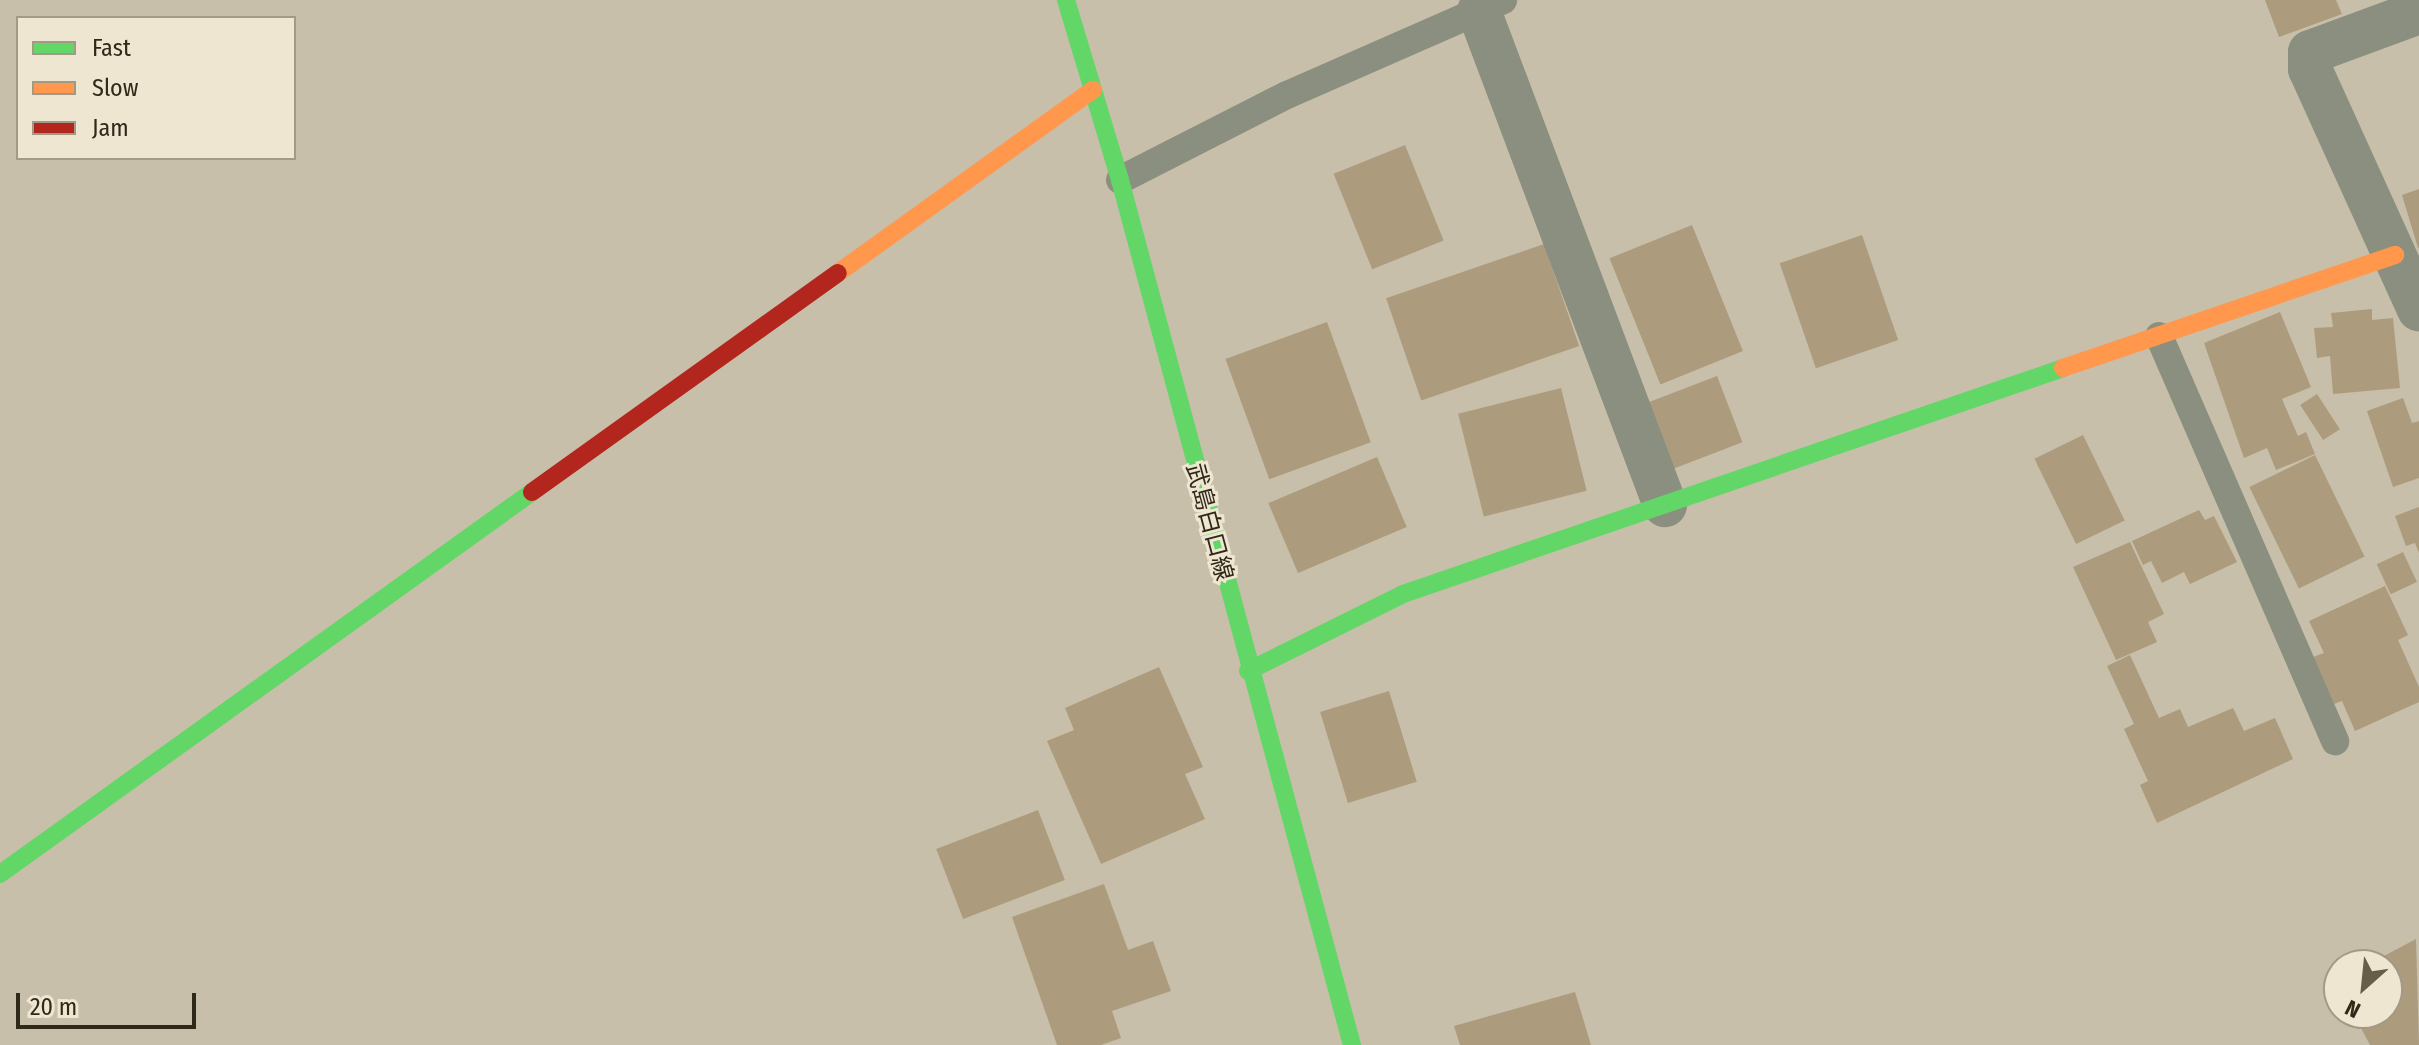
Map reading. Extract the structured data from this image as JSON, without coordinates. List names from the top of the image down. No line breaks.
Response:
{"streets":{"street":["武島白口線"]},"legend":["Fast","Slow","Jam"],"scale_bar":"20 m","north":"bottom left"}
